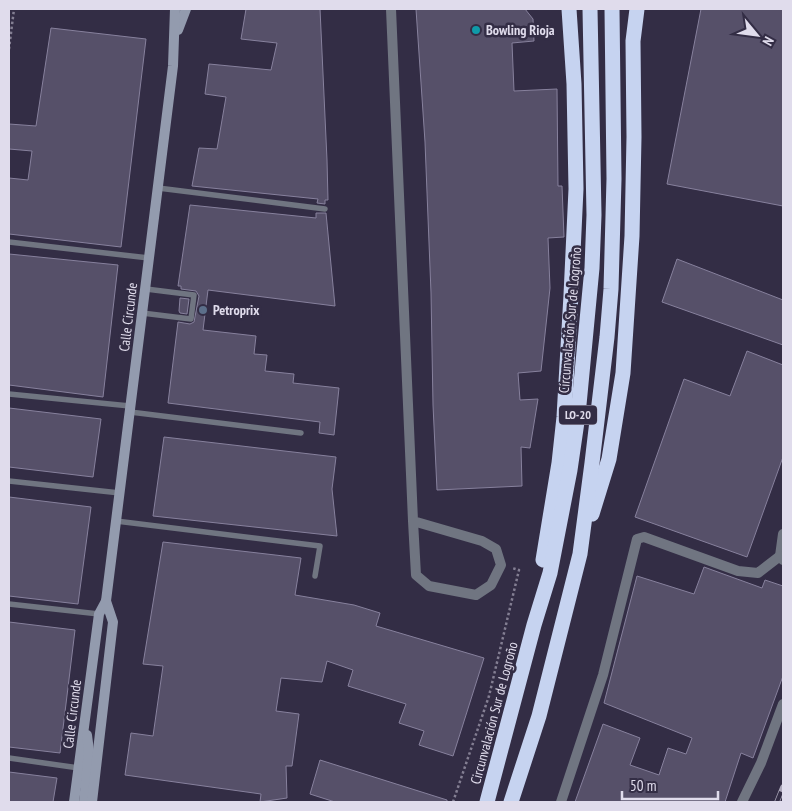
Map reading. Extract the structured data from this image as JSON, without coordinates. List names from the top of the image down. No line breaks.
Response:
{"streets":{"highway":["Circunvalación Sur de Logroño","LO-20"],"main road":["Calle Circunde"]},"places":["Bowling Rioja","Petroprix"],"scale_bar":"50 m","north":"bottom right"}
